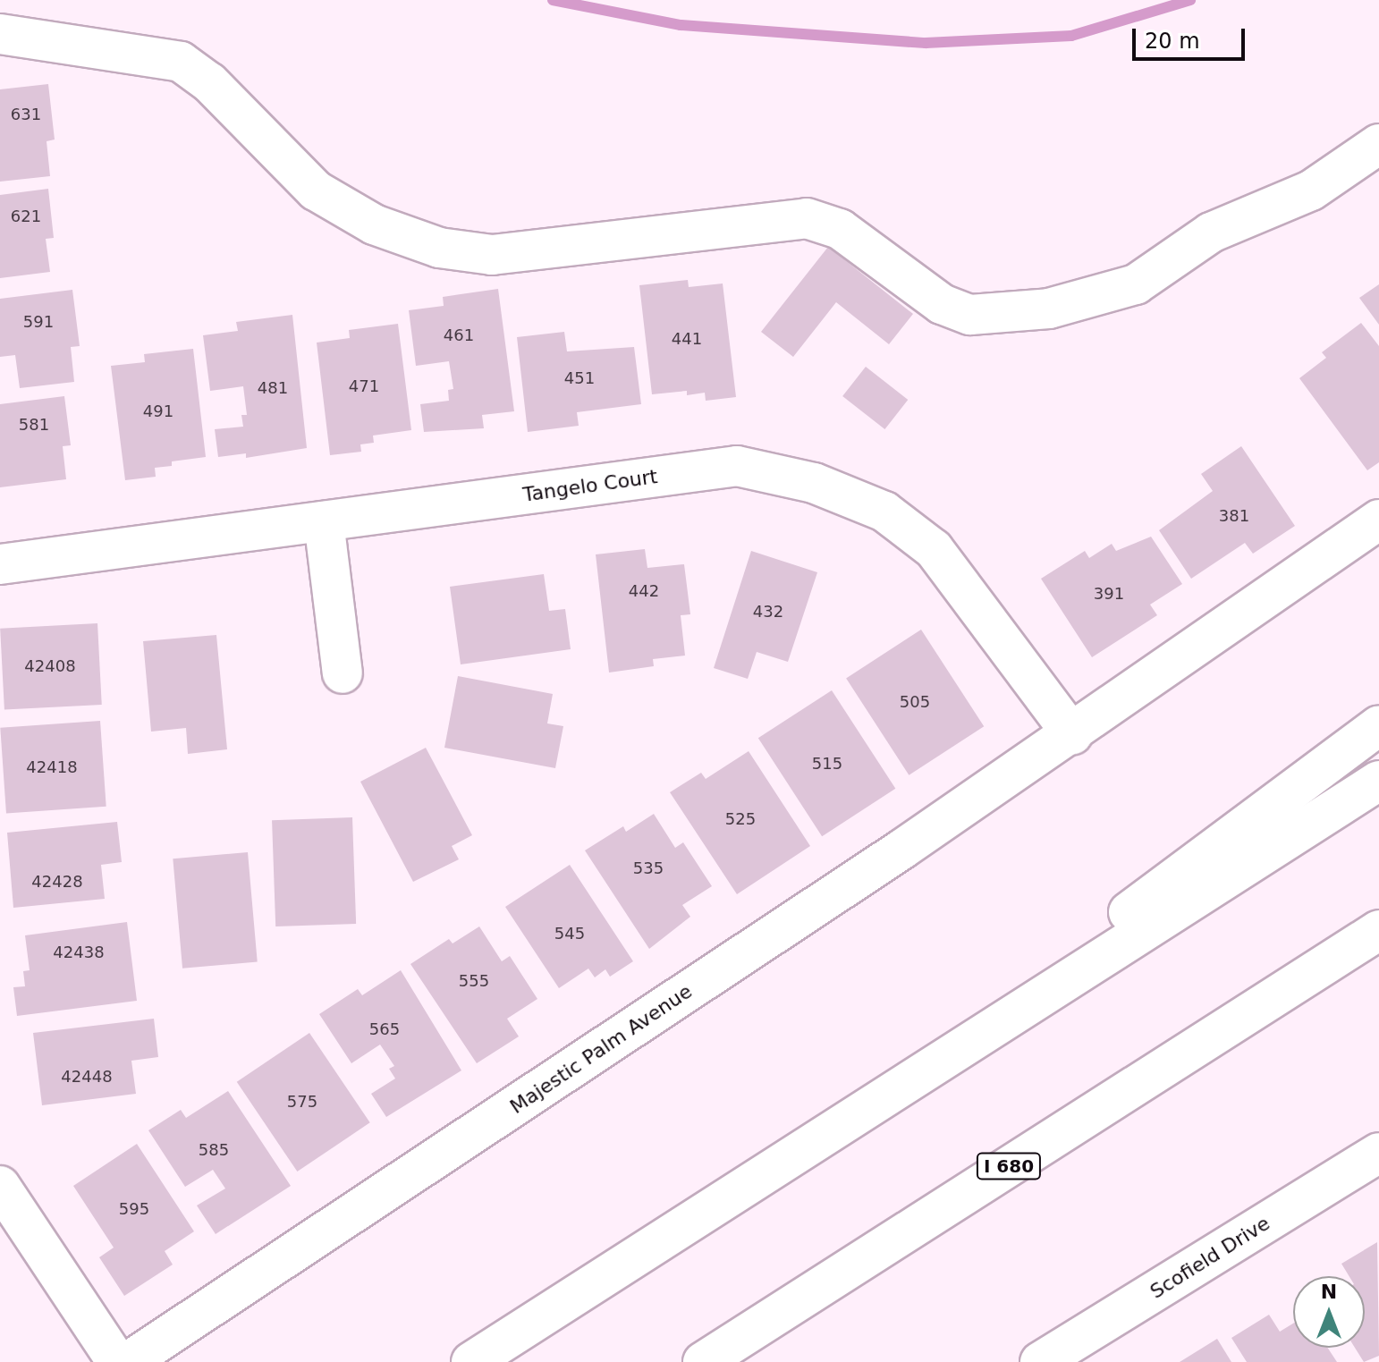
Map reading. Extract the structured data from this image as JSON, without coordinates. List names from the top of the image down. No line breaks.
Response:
{"streets":{"main road":["Tangelo Court","Majestic Palm Avenue","I 680","Scofield Drive"]},"crossings":[["Tangelo Court","Majestic Palm Avenue"]],"house_numbers":["631","621","591","461","441","451","471","481","491","581","381","442","391","432","42408","505","515","42418","525","535","42428","545","42438","555","565","42448","575","585","595"],"scale_bar":"20 m","north":"top"}
